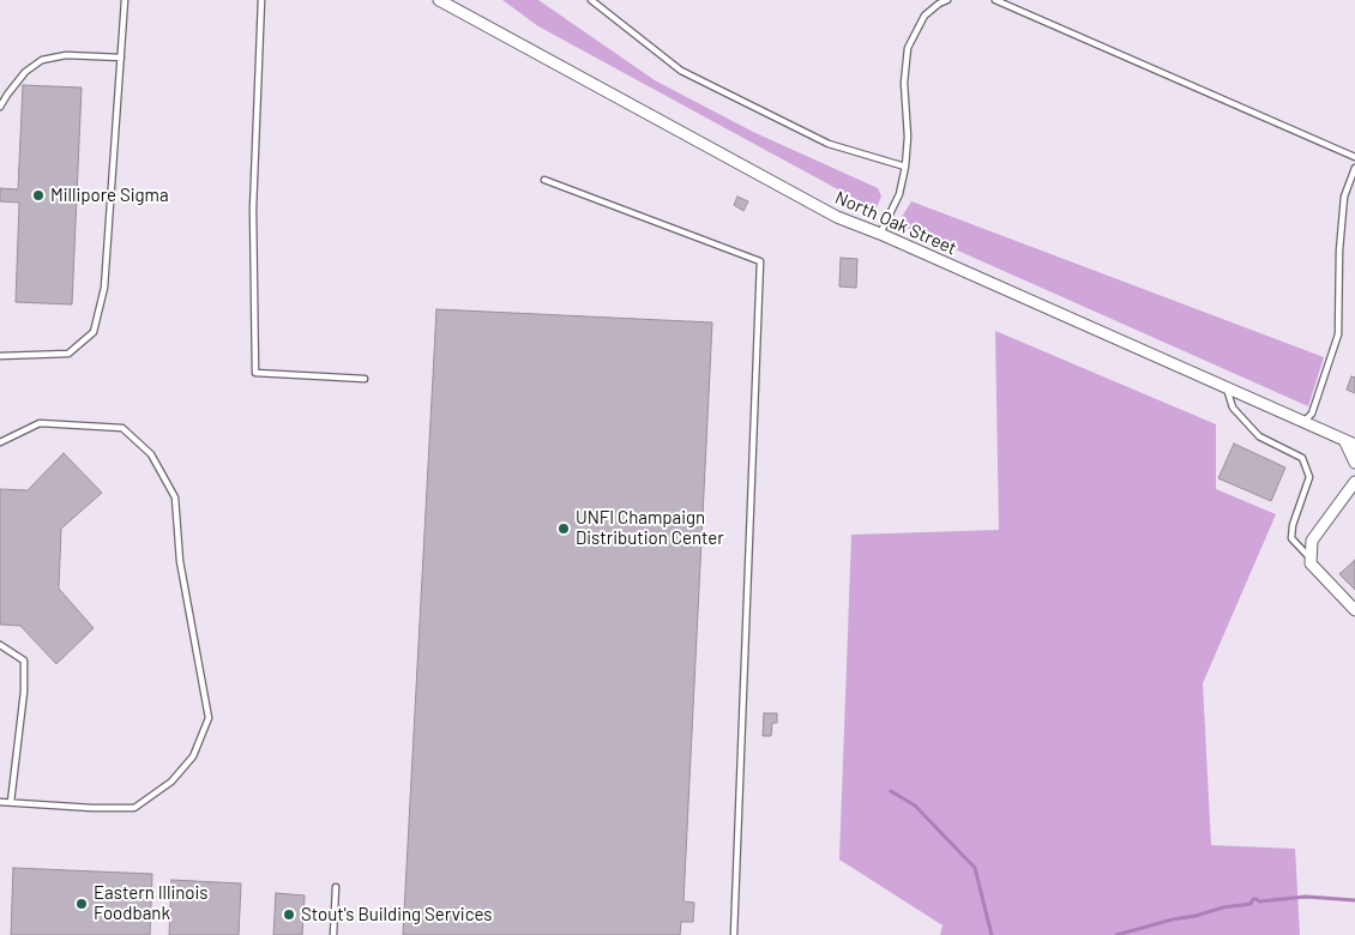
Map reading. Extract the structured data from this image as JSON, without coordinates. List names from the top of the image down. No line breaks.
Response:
{"streets":{"street":["North Oak Street"]},"places":["Millipore Sigma","UNFI Champaign Distribution Center","Eastern Illinois Foodbank","Stout's Building Services"]}
